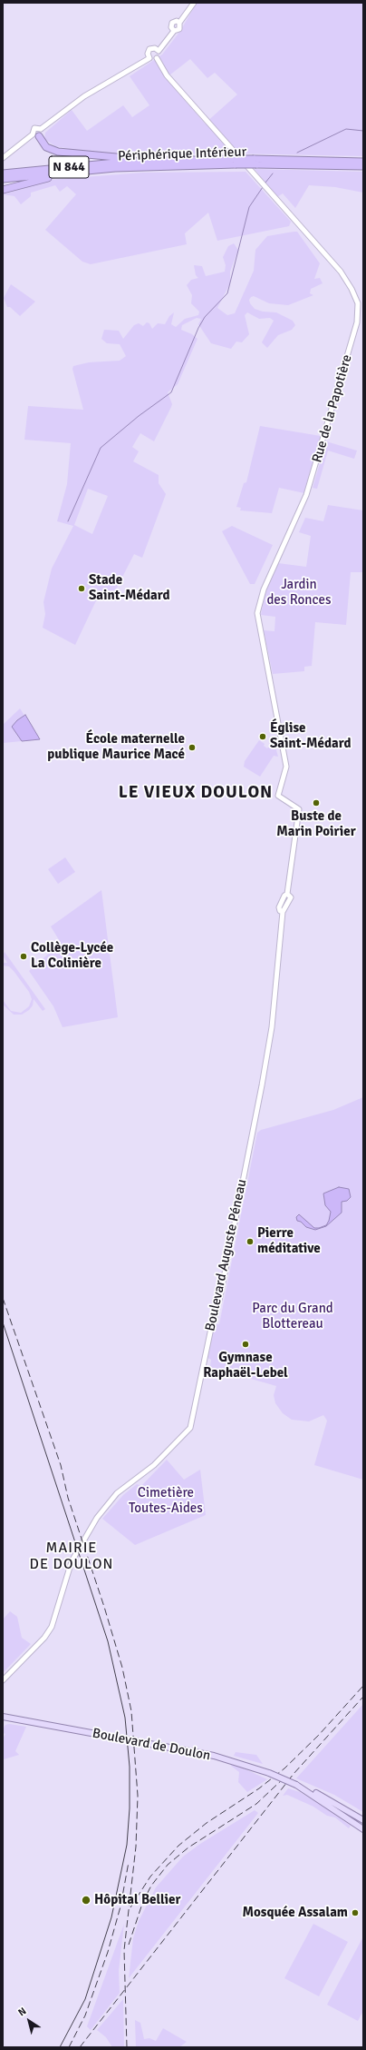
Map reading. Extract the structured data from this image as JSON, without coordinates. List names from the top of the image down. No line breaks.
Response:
{"streets":{"highway":["Périphérique Intérieur","N 844"],"main road":["Boulevard de Doulon"],"street":["Rue de la Papotière","Boulevard Auguste Péneau"]},"crossings":[["Périphérique Intérieur","N 844"],["Rue de la Papotière","Boulevard Auguste Péneau"]],"districts":["LE VIEUX DOULON","MAIRIE DE DOULON"],"parks":["Jardin des Ronces","Parc du Grand Blottereau","Cimetière Toutes-Aides"],"places":["Stade Saint-Médard","Église Saint-Médard","École maternelle publique Maurice Macé","Buste de Marin Poirier","Collège-Lycée La Colinière","Pierre méditative","Gymnase Raphaël-Lebel","Hôpital Bellier","Mosquée Assalam"],"north":"top left"}
